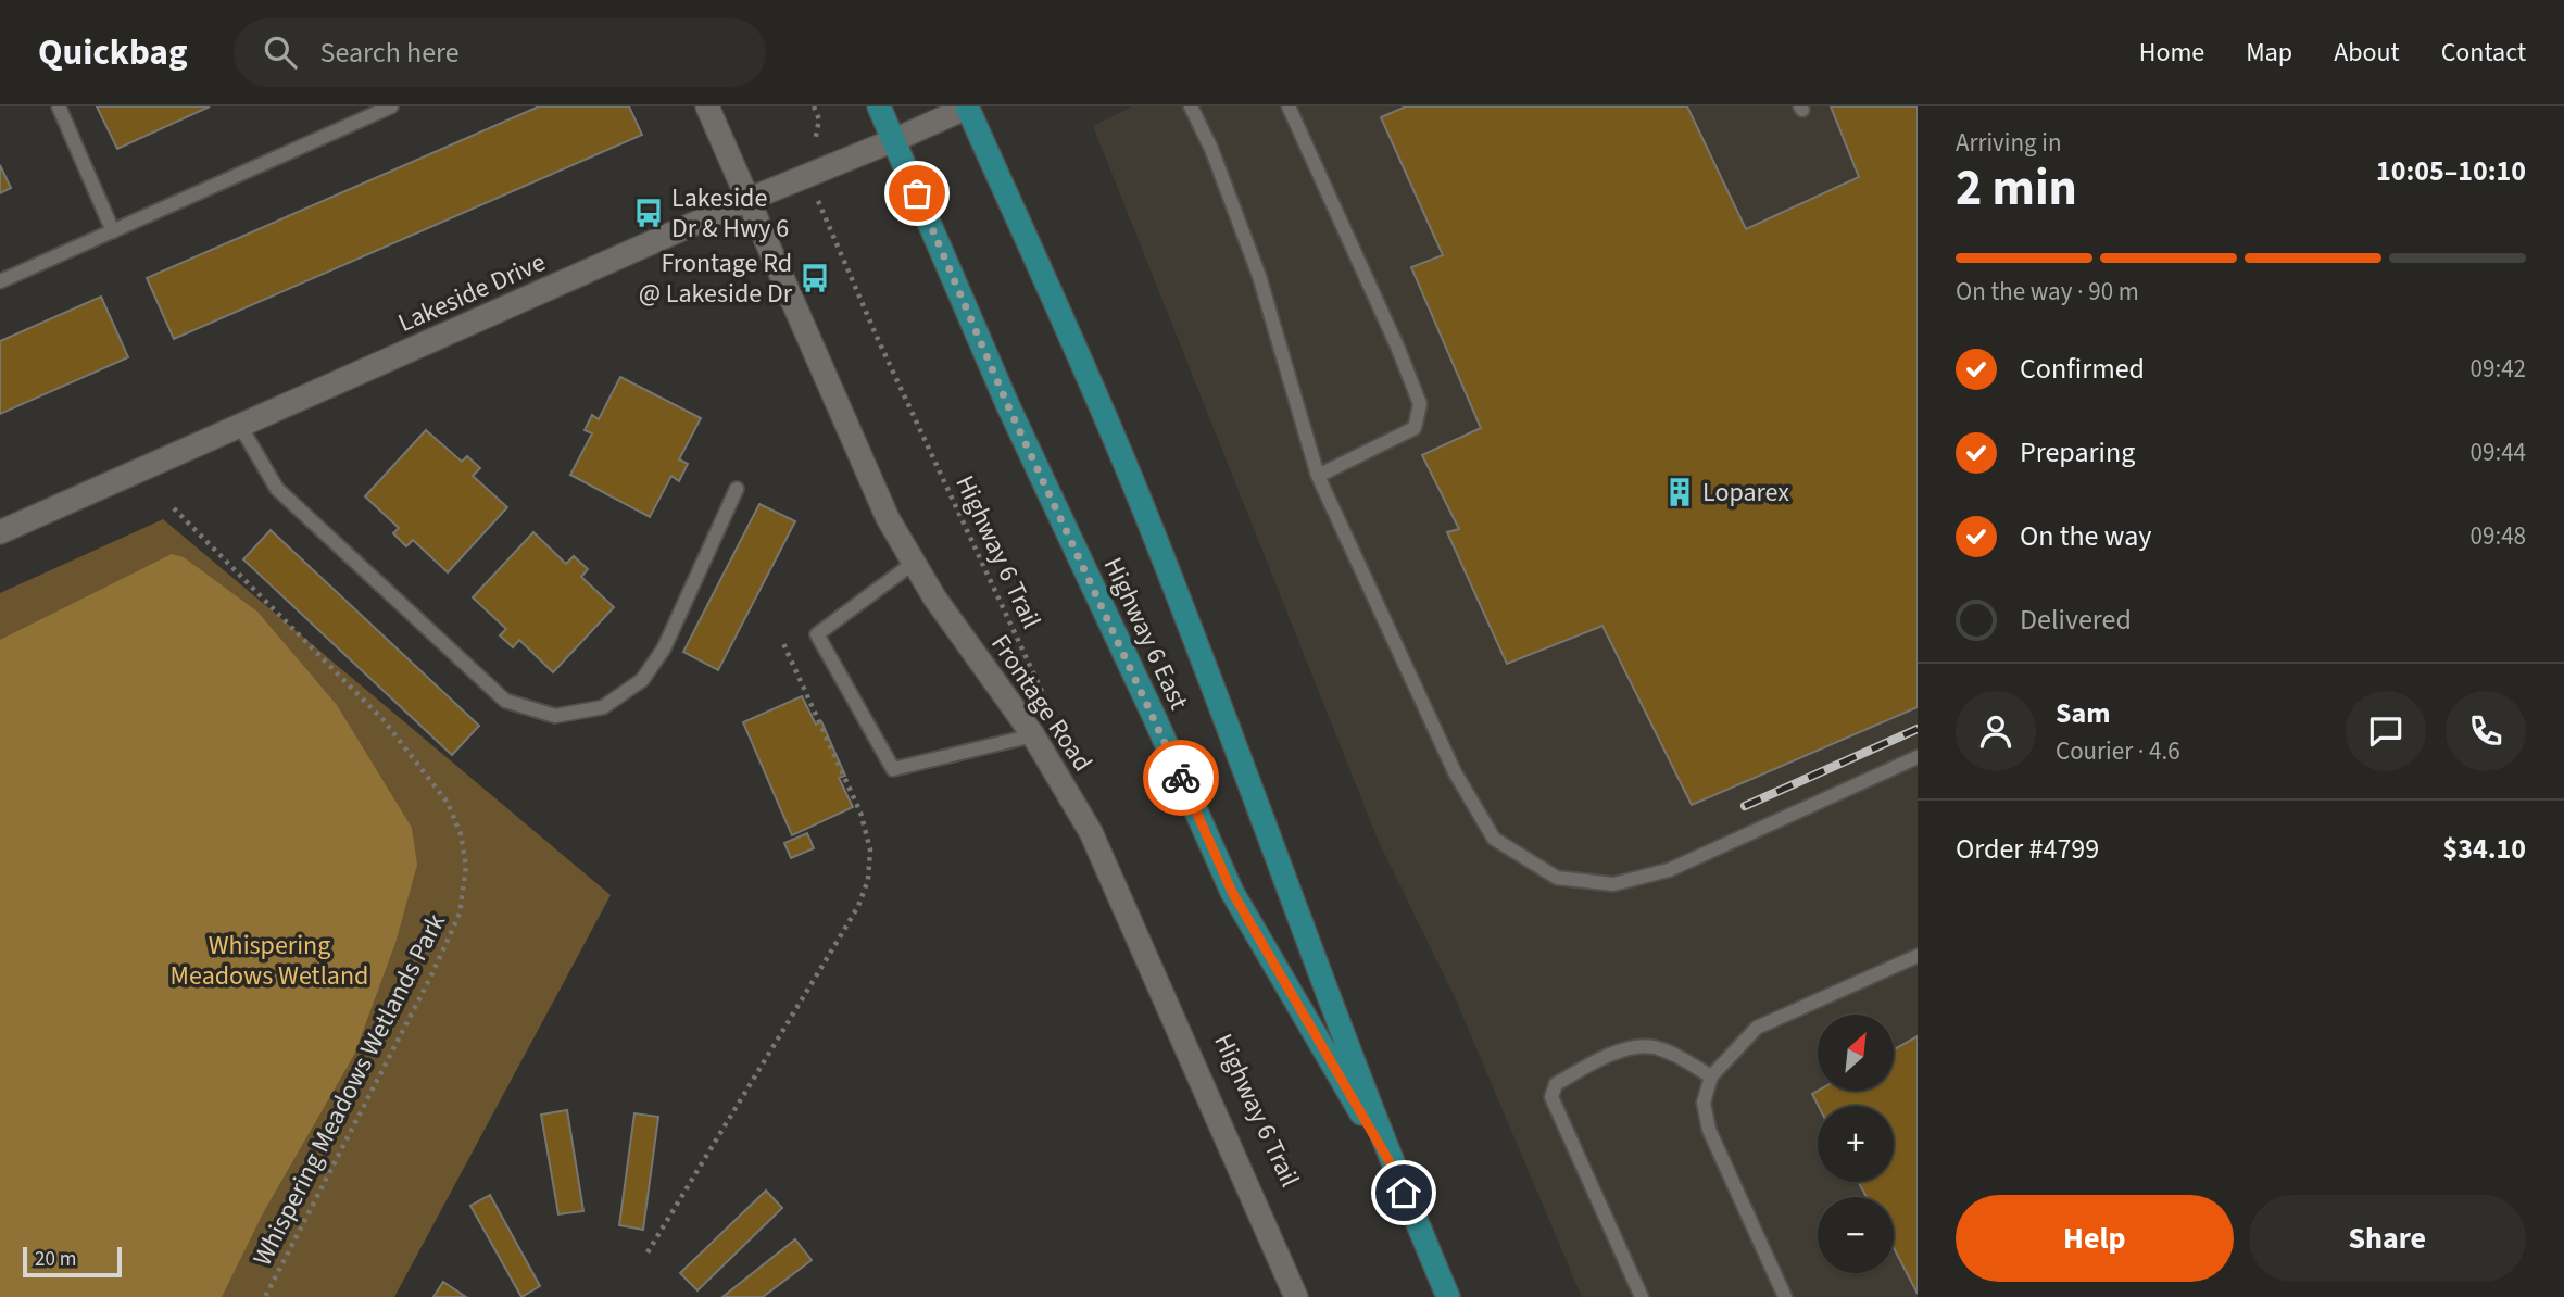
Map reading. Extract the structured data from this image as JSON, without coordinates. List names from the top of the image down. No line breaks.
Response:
{"streets":{"main road":["Highway 6 East"],"street":["Lakeside Drive","Frontage Road"],"path":["Highway 6 Trail","Whispering Meadows Wetlands Park"]},"crossings":[["Lakeside Drive","Highway 6 Trail"],["Lakeside Drive","Highway 6 East"],["Lakeside Drive","Frontage Road"]],"parks":["Whispering Meadows Wetland"],"places":{"bus stop":["Lakeside Dr & Hwy 6","Frontage Rd @ Lakeside Dr"],"building":["Loparex"]},"scale_bar":"20 m","north":"top right","page":{"header":"Quickbag","search":"Search here","nav":["Home","Map","About","Contact"],"heading":["2 min","Arriving in","10:05–10:10"],"panel":["Sam","Courier · 4.6","Order #4799","$34.10"],"bar":"On the way · 90 m","list":[["Confirmed","09:42"],["Preparing","09:44"],["On the way","09:48"],"Delivered"],"map_buttons":["+","−"],"buttons":["Help","Share"],"scale":"20 m"}}
